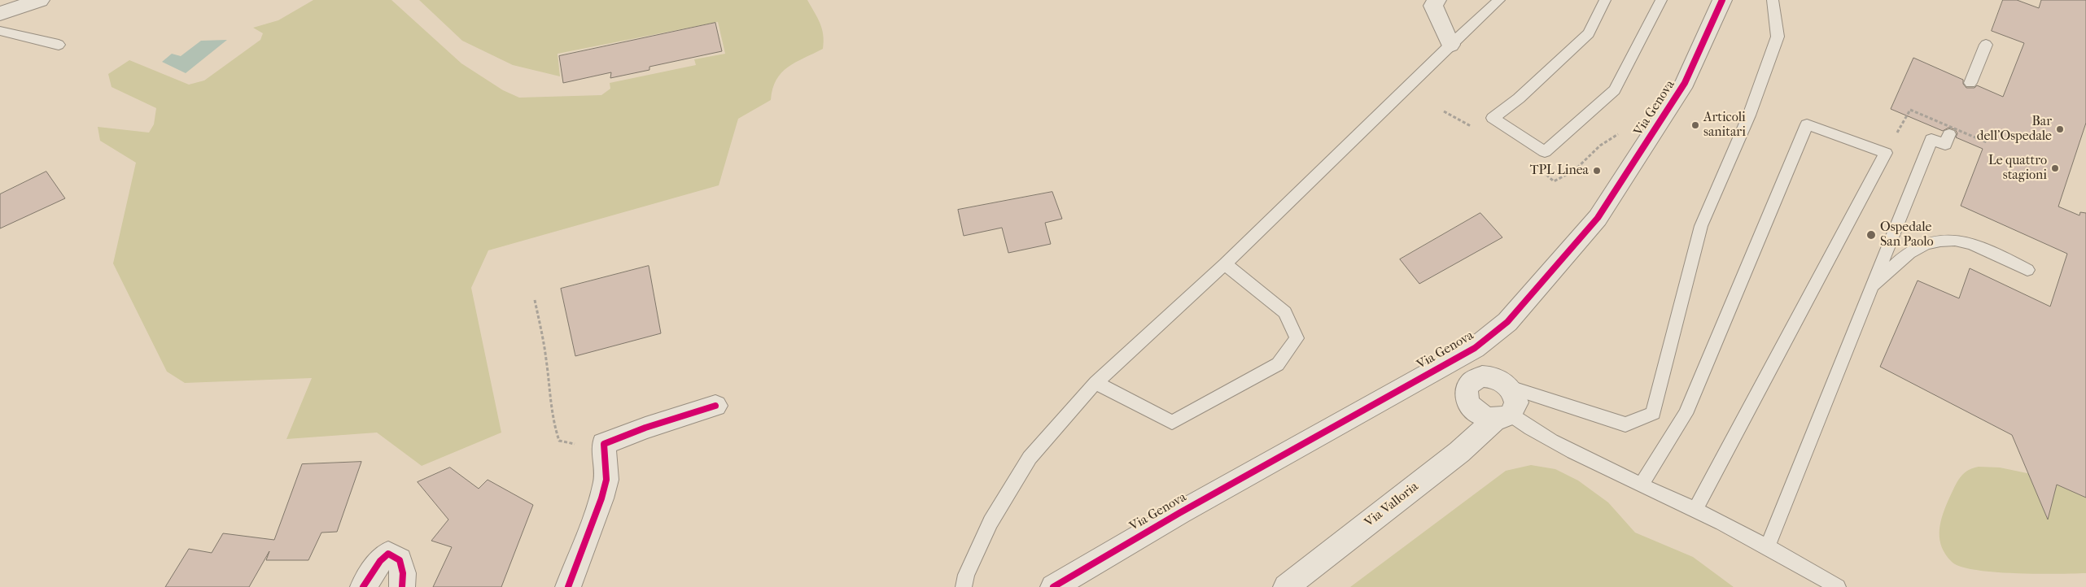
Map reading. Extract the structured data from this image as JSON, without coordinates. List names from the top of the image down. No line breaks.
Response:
{"streets":{"street":["Via Genova","Via Valloria"]},"places":["Articoli sanitari","Bar dell'Ospedale","Le quattro stagioni","TPL Linea","Ospedale San Paolo"]}
